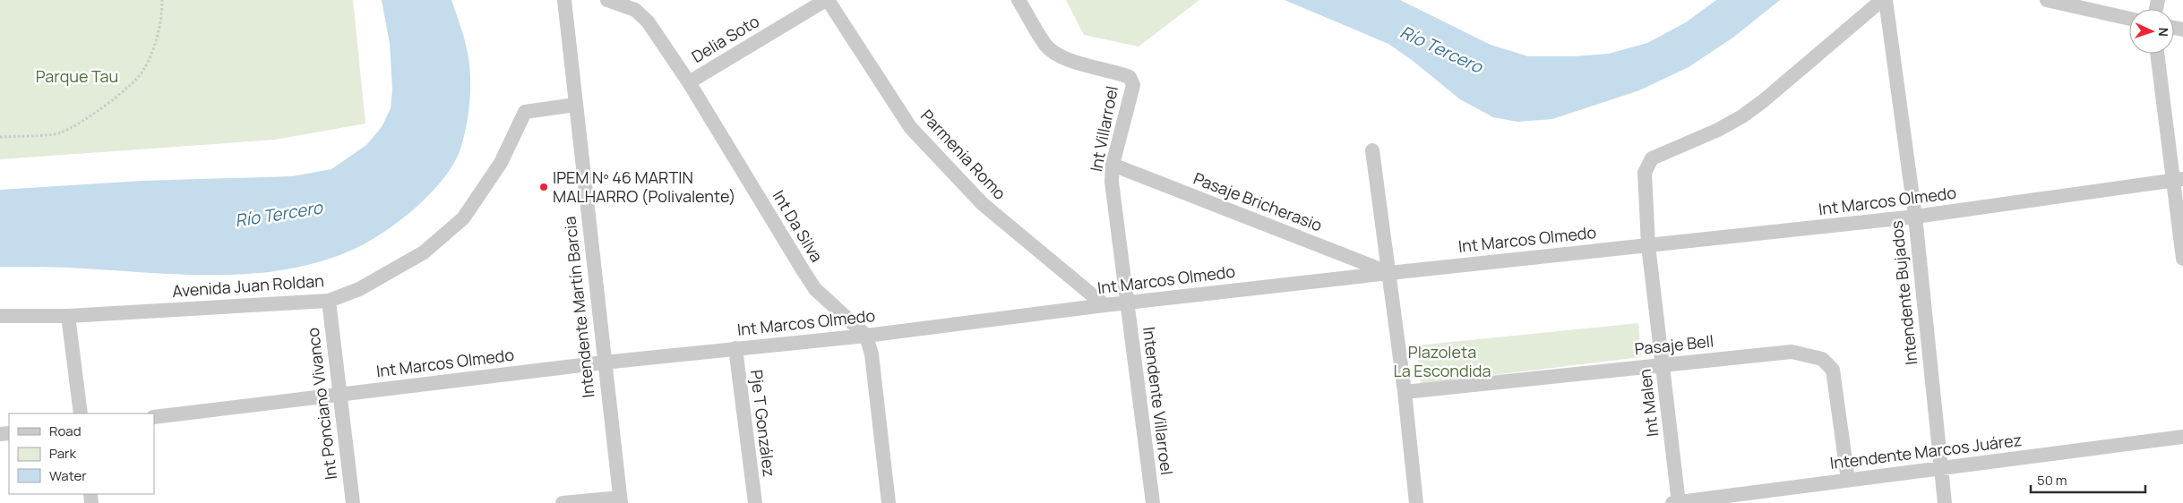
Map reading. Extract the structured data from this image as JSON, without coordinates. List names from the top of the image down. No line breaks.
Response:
{"streets":{"street":["Delia Soto","Int Villarroel","Parmenia Romo","Int Marcos Olmedo","Pasaje Bricherasio","Int Da Silva","Avenida Juan Roldan","Intendente Bujados","Intendente Martín Barcia","Pasaje Bell","Intendente Villarroel","Int Malen","Int Ponciano Vivanco","Pje T González","Intendente Marcos Juárez"]},"crossings":[["Delia Soto","Parmenia Romo"],["Delia Soto","Int Da Silva"],["Int Villarroel","Int Marcos Olmedo"],["Int Villarroel","Pasaje Bricherasio"],["Int Villarroel","Intendente Villarroel"],["Parmenia Romo","Int Marcos Olmedo"],["Int Marcos Olmedo","Pasaje Bricherasio"],["Int Marcos Olmedo","Int Da Silva"],["Int Marcos Olmedo","Intendente Bujados"],["Int Marcos Olmedo","Intendente Martín Barcia"],["Int Marcos Olmedo","Intendente Villarroel"],["Int Marcos Olmedo","Int Malen"],["Int Marcos Olmedo","Int Ponciano Vivanco"],["Int Marcos Olmedo","Pje T González"],["Avenida Juan Roldan","Intendente Martín Barcia"],["Avenida Juan Roldan","Int Ponciano Vivanco"],["Intendente Bujados","Intendente Marcos Juárez"],["Pasaje Bell","Int Malen"],["Pasaje Bell","Intendente Marcos Juárez"],["Int Malen","Intendente Marcos Juárez"]],"water":["Río Tercero"],"parks":["Parque Tau","Plazoleta La Escondida"],"places":["IPEM Nº 46 MARTIN MALHARRO (Polivalente)"],"legend":["Road","Park","Water"],"scale_bar":"50 m","north":"right"}
